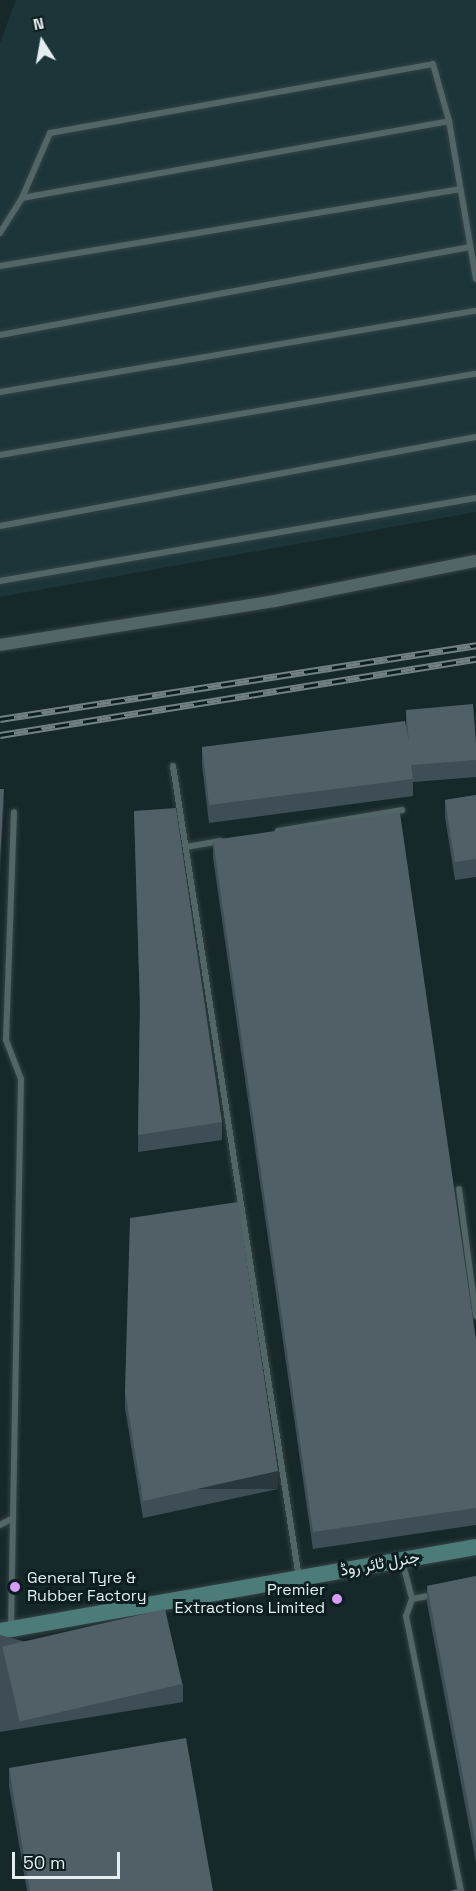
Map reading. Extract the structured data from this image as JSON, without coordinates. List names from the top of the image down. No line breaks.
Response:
{"streets":{"street":["جنرل ٹائر روڈ"]},"places":["General Tyre & Rubber Factory","Premier Extractions Limited"],"scale_bar":"50 m","north":"top"}
